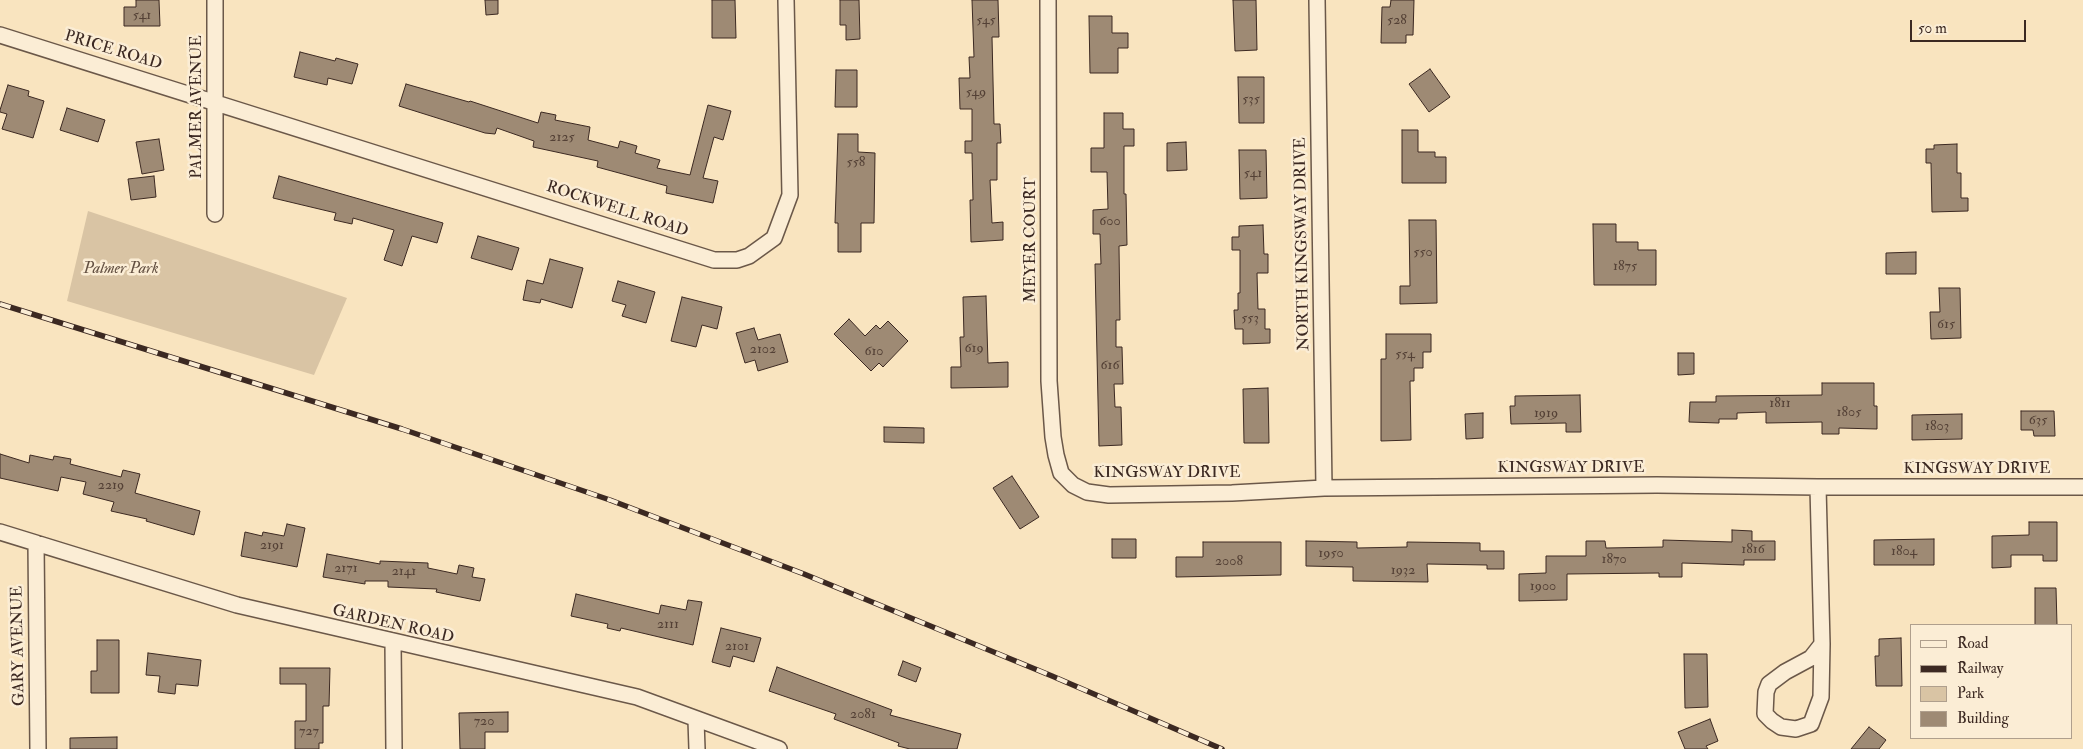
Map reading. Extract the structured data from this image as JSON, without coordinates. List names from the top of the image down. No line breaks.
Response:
{"streets":{"street":["PRICE ROAD","PALMER AVENUE","ROCKWELL ROAD","MEYER COURT","NORTH KINGSWAY DRIVE","KINGSWAY DRIVE","GARDEN ROAD","GARY AVENUE"]},"crossings":[["PRICE ROAD","PALMER AVENUE"],["PRICE ROAD","ROCKWELL ROAD"],["PALMER AVENUE","ROCKWELL ROAD"],["MEYER COURT","KINGSWAY DRIVE"],["NORTH KINGSWAY DRIVE","KINGSWAY DRIVE"],["GARDEN ROAD","GARY AVENUE"]],"parks":["Palmer Park"],"house_numbers":["541","545","528","549","535","2125","558","541","600","550","1875","553","615","619","2102","610","554","616","1811","1805","1919","635","1803","2219","2191","1816","1804","1950","1870","2008","2171","1932","2141","1900","2111","2101","2081","720","727"],"legend":["Road","Railway","Park","Building"],"scale_bar":"50 m"}
